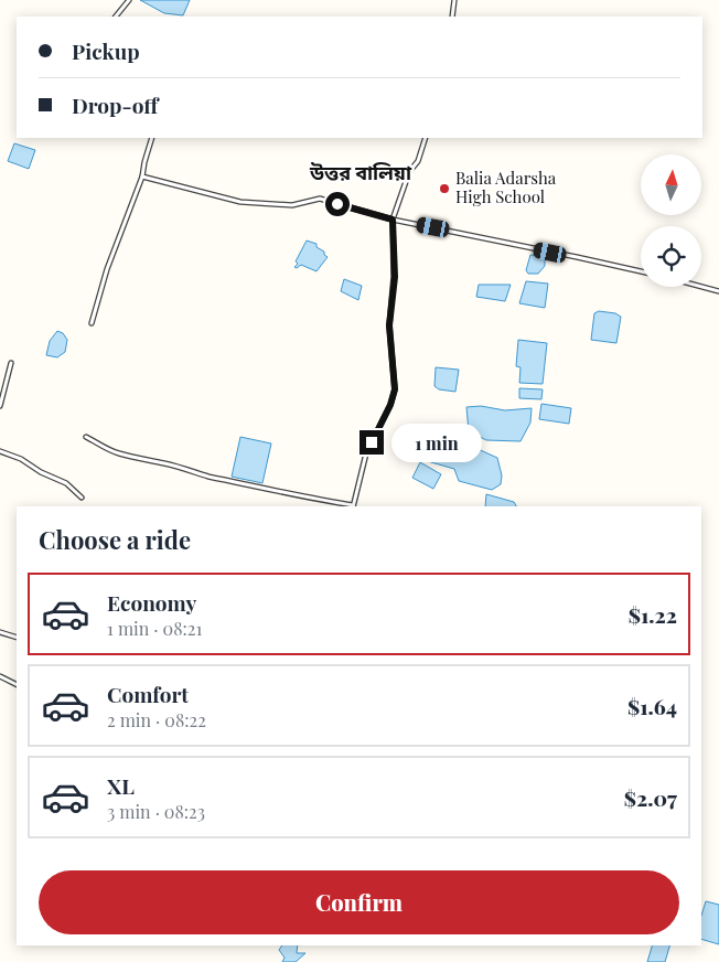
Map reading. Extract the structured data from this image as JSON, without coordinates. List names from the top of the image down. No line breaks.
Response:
{"districts":["উত্তর বালিয়া"],"places":["Balia Adarsha High School"],"north":"top","page":{"banner":["Pickup","Drop-off"],"bubble":"1 min","heading":"Choose a ride","list":[{"name":"Economy","note":"1 min · 08:21","value":"$1.22"},{"name":"Comfort","note":"2 min · 08:22","value":"$1.64"},{"name":"XL","note":"3 min · 08:23","value":"$2.07"}],"buttons":"Confirm"}}
